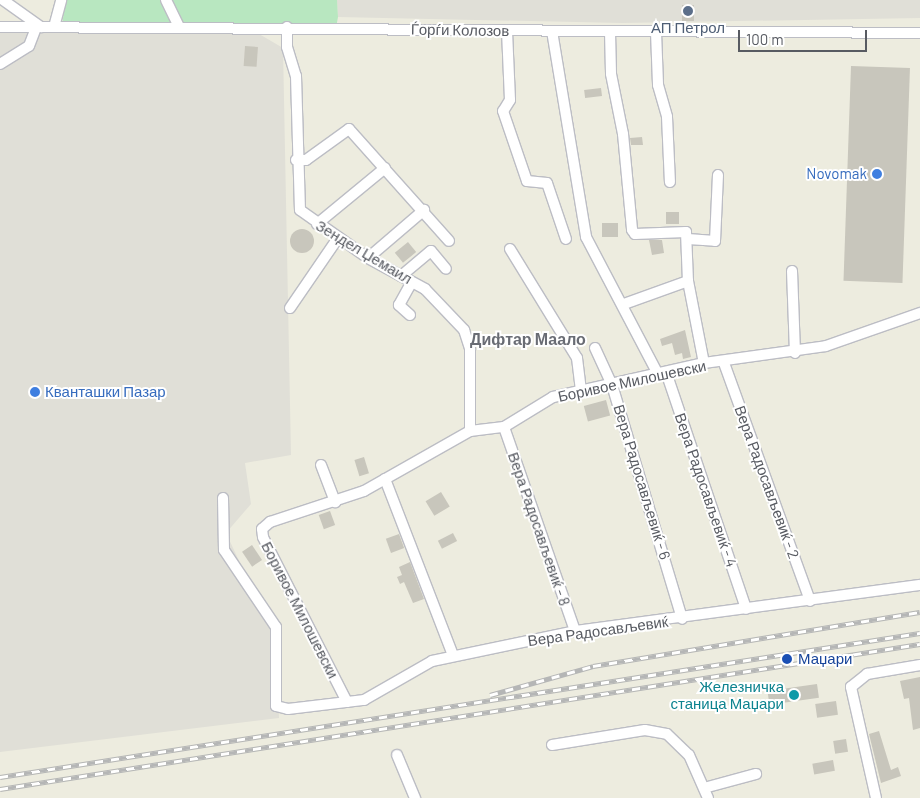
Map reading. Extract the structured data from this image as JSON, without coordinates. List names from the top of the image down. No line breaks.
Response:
{"streets":{"street":["Ѓорѓи Колозов","Зендел Џемаил","Боривое Милошевски","Вера Радосављевиќ - 6","Вера Радосављевиќ - 2","Вера Радосављевиќ - 4","Вера Радосављевиќ - 8","Вера Радосављевиќ"]},"crossings":[["Ѓорѓи Колозов","Зендел Џемаил"],["Ѓорѓи Колозов","Вера Радосављевиќ - 4"],["Зендел Џемаил","Боривое Милошевски"],["Боривое Милошевски","Вера Радосављевиќ - 6"],["Боривое Милошевски","Вера Радосављевиќ - 2"],["Боривое Милошевски","Вера Радосављевиќ - 4"],["Боривое Милошевски","Вера Радосављевиќ - 8"],["Боривое Милошевски","Вера Радосављевиќ"],["Вера Радосављевиќ - 6","Вера Радосављевиќ"],["Вера Радосављевиќ - 2","Вера Радосављевиќ"],["Вера Радосављевиќ - 4","Вера Радосављевиќ"],["Вера Радосављевиќ - 8","Вера Радосављевиќ"]],"districts":["Дифтар Маало"],"places":["АП Петрол","Novomak","Кванташки Пазар","Маџари","Железничка станица Маџари"],"scale_bar":"100 m"}
